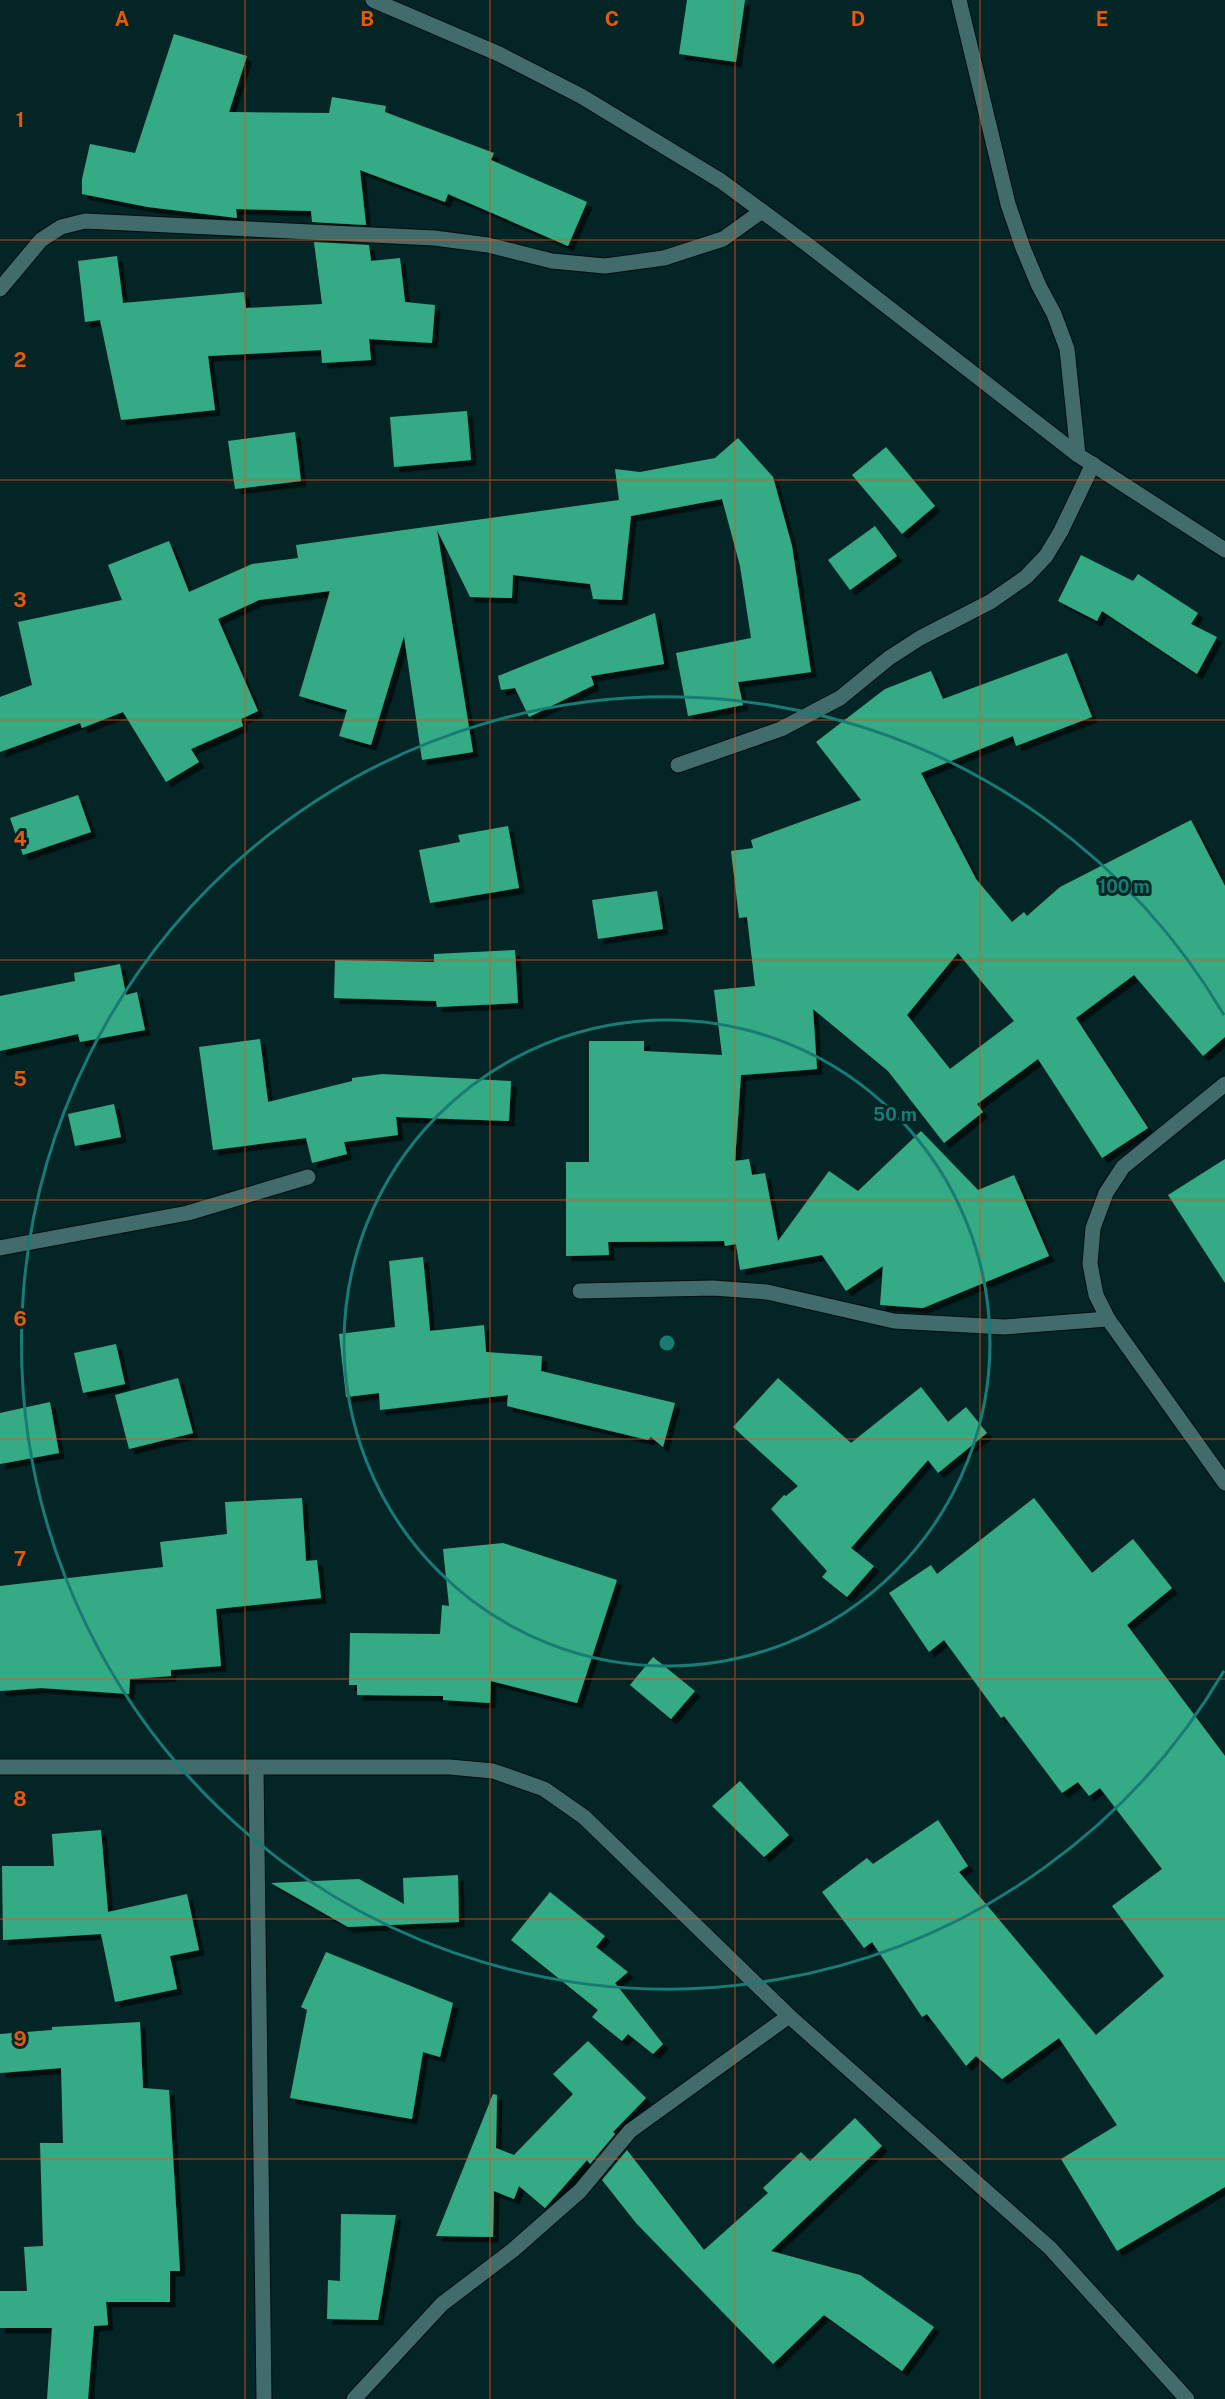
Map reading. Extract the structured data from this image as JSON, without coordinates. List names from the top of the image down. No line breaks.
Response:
{"grid":{"columns":["A","B","C","D","E"],"rows":["1","2","3","4","5","6","7","8","9"]},"rings":["100 m","50 m"]}
